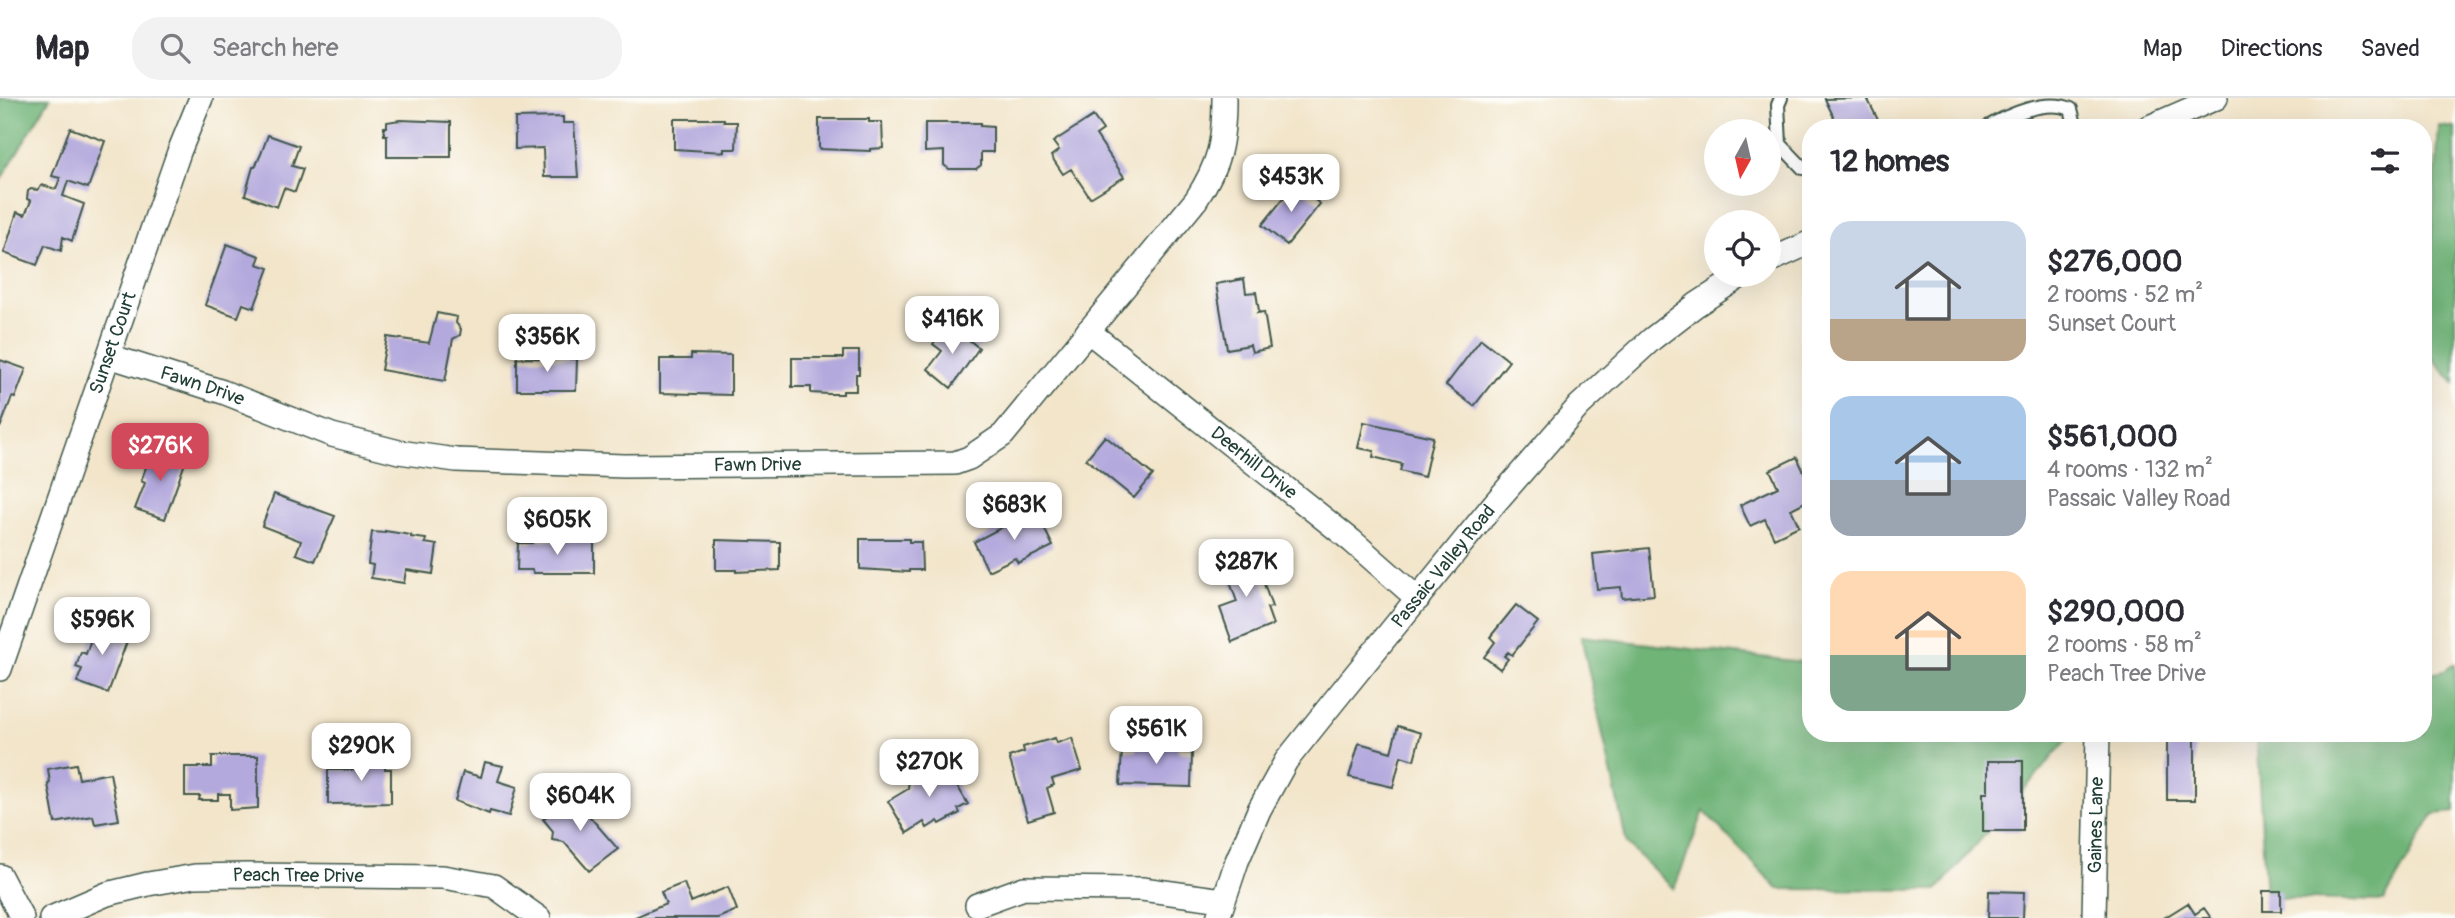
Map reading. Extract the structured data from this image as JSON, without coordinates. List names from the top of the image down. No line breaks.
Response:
{"streets":{"street":["Sunset Court","Fawn Drive","Deerhill Drive","Passaic Valley Road","Gaines Lane","Peach Tree Drive"]},"crossings":[["Sunset Court","Fawn Drive"],["Fawn Drive","Deerhill Drive"],["Deerhill Drive","Passaic Valley Road"]],"north":"bottom","page":{"header":"Map","search":"Search here","nav":["Map","Directions","Saved"],"heading":"12 homes","price":["$453K","$416K","$356K","$276K","$683K","$605K","$287K","$596K","$561K","$290K","$270K","$604K"],"list":[{"name":"$276,000","note":"2 rooms · 52 m² · Sunset Court"},{"name":"$561,000","note":"4 rooms · 132 m² · Passaic Valley Road"},{"name":"$290,000","note":"2 rooms · 58 m² · Peach Tree Drive"}]}}
